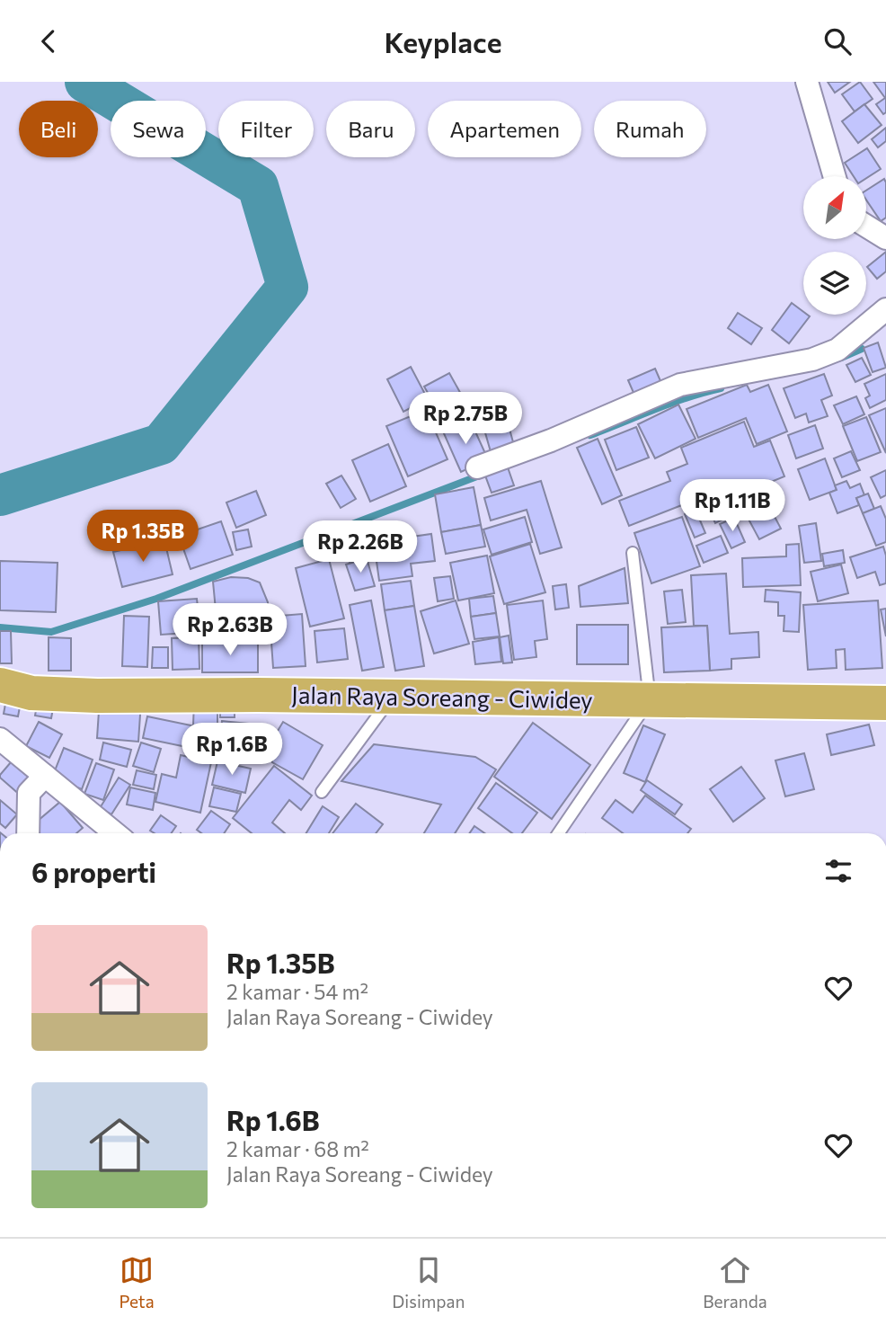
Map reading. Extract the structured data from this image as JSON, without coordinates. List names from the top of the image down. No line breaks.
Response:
{"streets":{"highway":["Jalan Raya Soreang - Ciwidey"]},"north":"top right","page":{"header":"Keyplace","chip":["Beli","Sewa","Filter","Baru","Apartemen","Rumah"],"price":["Rp 2.75B","Rp 1.11B","Rp 1.35B","Rp 2.26B","Rp 2.63B","Rp 1.6B"],"heading":"6 properti","list":[{"name":"Rp 1.35B","note":"2 kamar · 54 m² · Jalan Raya Soreang - Ciwidey"},{"name":"Rp 1.6B","note":"2 kamar · 68 m² · Jalan Raya Soreang - Ciwidey"}],"tabs":["Peta","Disimpan","Beranda"]}}
